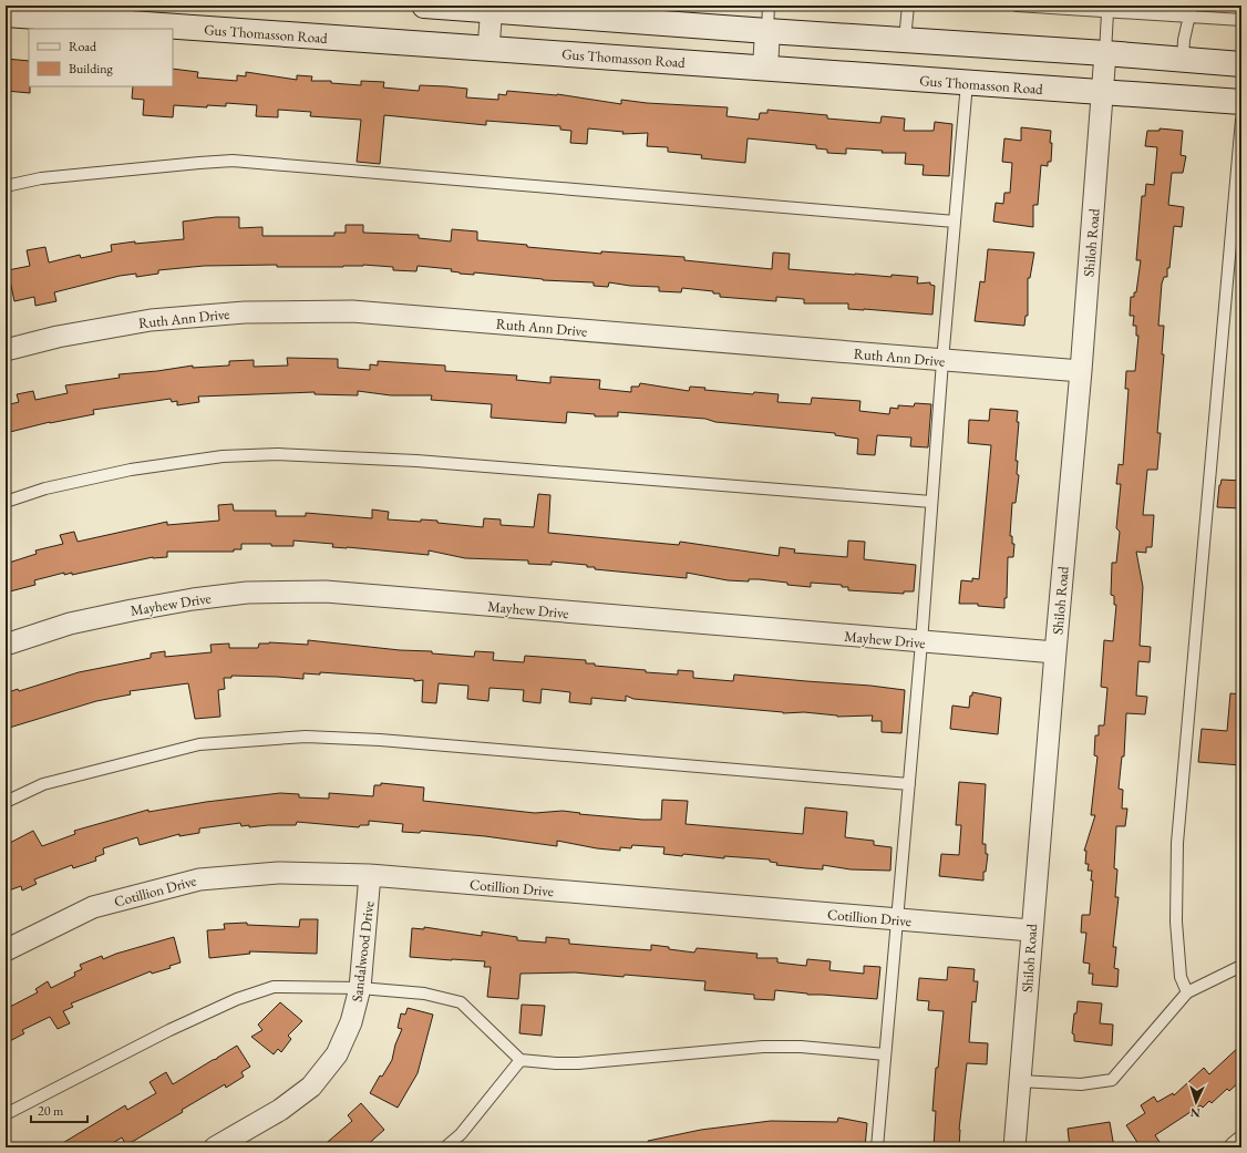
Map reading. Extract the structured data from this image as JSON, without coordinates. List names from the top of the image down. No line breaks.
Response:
{"streets":{"main road":["Gus Thomasson Road"],"street":["Shiloh Road","Ruth Ann Drive","Mayhew Drive","Cotillion Drive","Sandalwood Drive"]},"crossings":[["Gus Thomasson Road","Shiloh Road"],["Shiloh Road","Ruth Ann Drive"],["Shiloh Road","Mayhew Drive"],["Shiloh Road","Cotillion Drive"],["Cotillion Drive","Sandalwood Drive"]],"legend":["Road","Building"],"scale_bar":"20 m","north":"bottom"}
